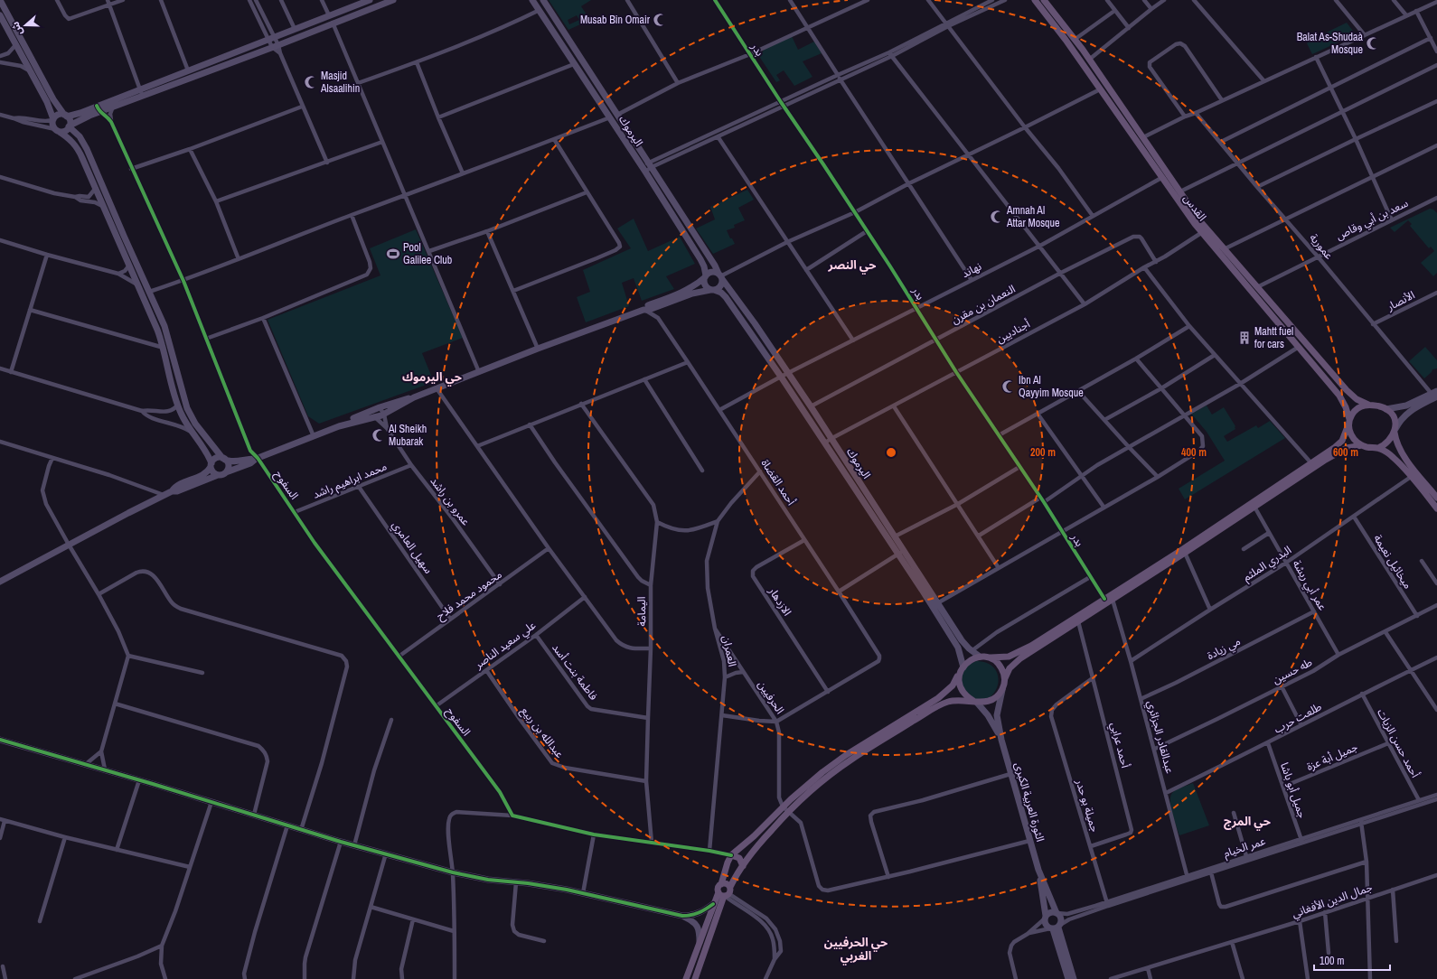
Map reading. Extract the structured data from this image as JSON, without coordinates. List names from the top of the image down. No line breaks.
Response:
{"streets":{"main road":["القدس"],"street":["بدر","اليرموك","سعد بن أبي وقاص","عمورية","نهاند","الأنصار","النعمان بن مقرن","أجناديين","محمد ابراهيم راشد","أحمد القضاة","السفوح","عمرو بن راشد","سهيل العامري","ميخائيل نعيمة","البدري الملثم","عمر أبي ريشة","محمود محمد فلاح","الازدهار","اليمامة","علي سعيد الناصر","مي زيادة","العمران","طه حسين","فاطمة بنت أسد","الحرفيين","طلعت حرب","عبدالله بن ربيع","عبدالقادر الجزائري","أحمد حسن الزيات","أحمد عرابي","جميل أبة عزة","جميل أبو باشا","الثورة العربية الكبرى","جميلة بو حدر","عمر الخيام","جمال الدين الأفغاني"]},"crossings":[["بدر","نهاند"],["بدر","النعمان بن مقرن"],["بدر","أجناديين"],["اليرموك","نهاند"],["اليرموك","النعمان بن مقرن"],["اليرموك","أجناديين"],["اليرموك","الثورة العربية الكبرى"],["القدس","سعد بن أبي وقاص"],["القدس","نهاند"],["القدس","أجناديين"],["سعد بن أبي وقاص","عمورية"],["عمورية","الأنصار"],["نهاند","أحمد القضاة"],["النعمان بن مقرن","أجناديين"],["محمد ابراهيم راشد","السفوح"],["محمد ابراهيم راشد","عمرو بن راشد"],["محمد ابراهيم راشد","سهيل العامري"],["أحمد القضاة","الازدهار"],["أحمد القضاة","العمران"],["السفوح","محمود محمد فلاح"],["السفوح","علي سعيد الناصر"],["عمرو بن راشد","محمود محمد فلاح"],["سهيل العامري","محمود محمد فلاح"],["ميخائيل نعيمة","البدري الملثم"],["ميخائيل نعيمة","طه حسين"],["البدري الملثم","عمر أبي ريشة"],["البدري الملثم","عبدالقادر الجزائري"],["عمر أبي ريشة","مي زيادة"],["عمر أبي ريشة","طه حسين"],["اليمامة","فاطمة بنت أسد"],["اليمامة","عبدالله بن ربيع"],["علي سعيد الناصر","فاطمة بنت أسد"],["علي سعيد الناصر","عبدالله بن ربيع"],["مي زيادة","عبدالقادر الجزائري"],["العمران","الحرفيين"],["طه حسين","عبدالقادر الجزائري"],["طلعت حرب","عبدالقادر الجزائري"],["طلعت حرب","أحمد حسن الزيات"],["طلعت حرب","جميل أبو باشا"],["عبدالقادر الجزائري","عمر الخيام"],["أحمد حسن الزيات","جميل أبة عزة"],["أحمد حسن الزيات","عمر الخيام"],["أحمد عرابي","جميلة بو حدر"],["جميل أبة عزة","جميل أبو باشا"],["جميل أبو باشا","عمر الخيام"],["الثورة العربية الكبرى","عمر الخيام"],["جميلة بو حدر","عمر الخيام"]],"districts":["حي النصر","حي اليرموك","حي المرج","حي الحرفيين الغربي"],"places":{"mosque":["Musab Bin Omair","Balat As-Shudaà Mosque","Masjid Alsaalihin","Amnah Al Attar Mosque","Ibn Al Qayyim Mosque","Al Sheikh Mubarak"],"sports":["Pool Galilee Club"],"building":["Mahtt fuel for cars"]},"scale_bar":"100 m","north":"left","rings":["200 m","400 m","600 m"]}
